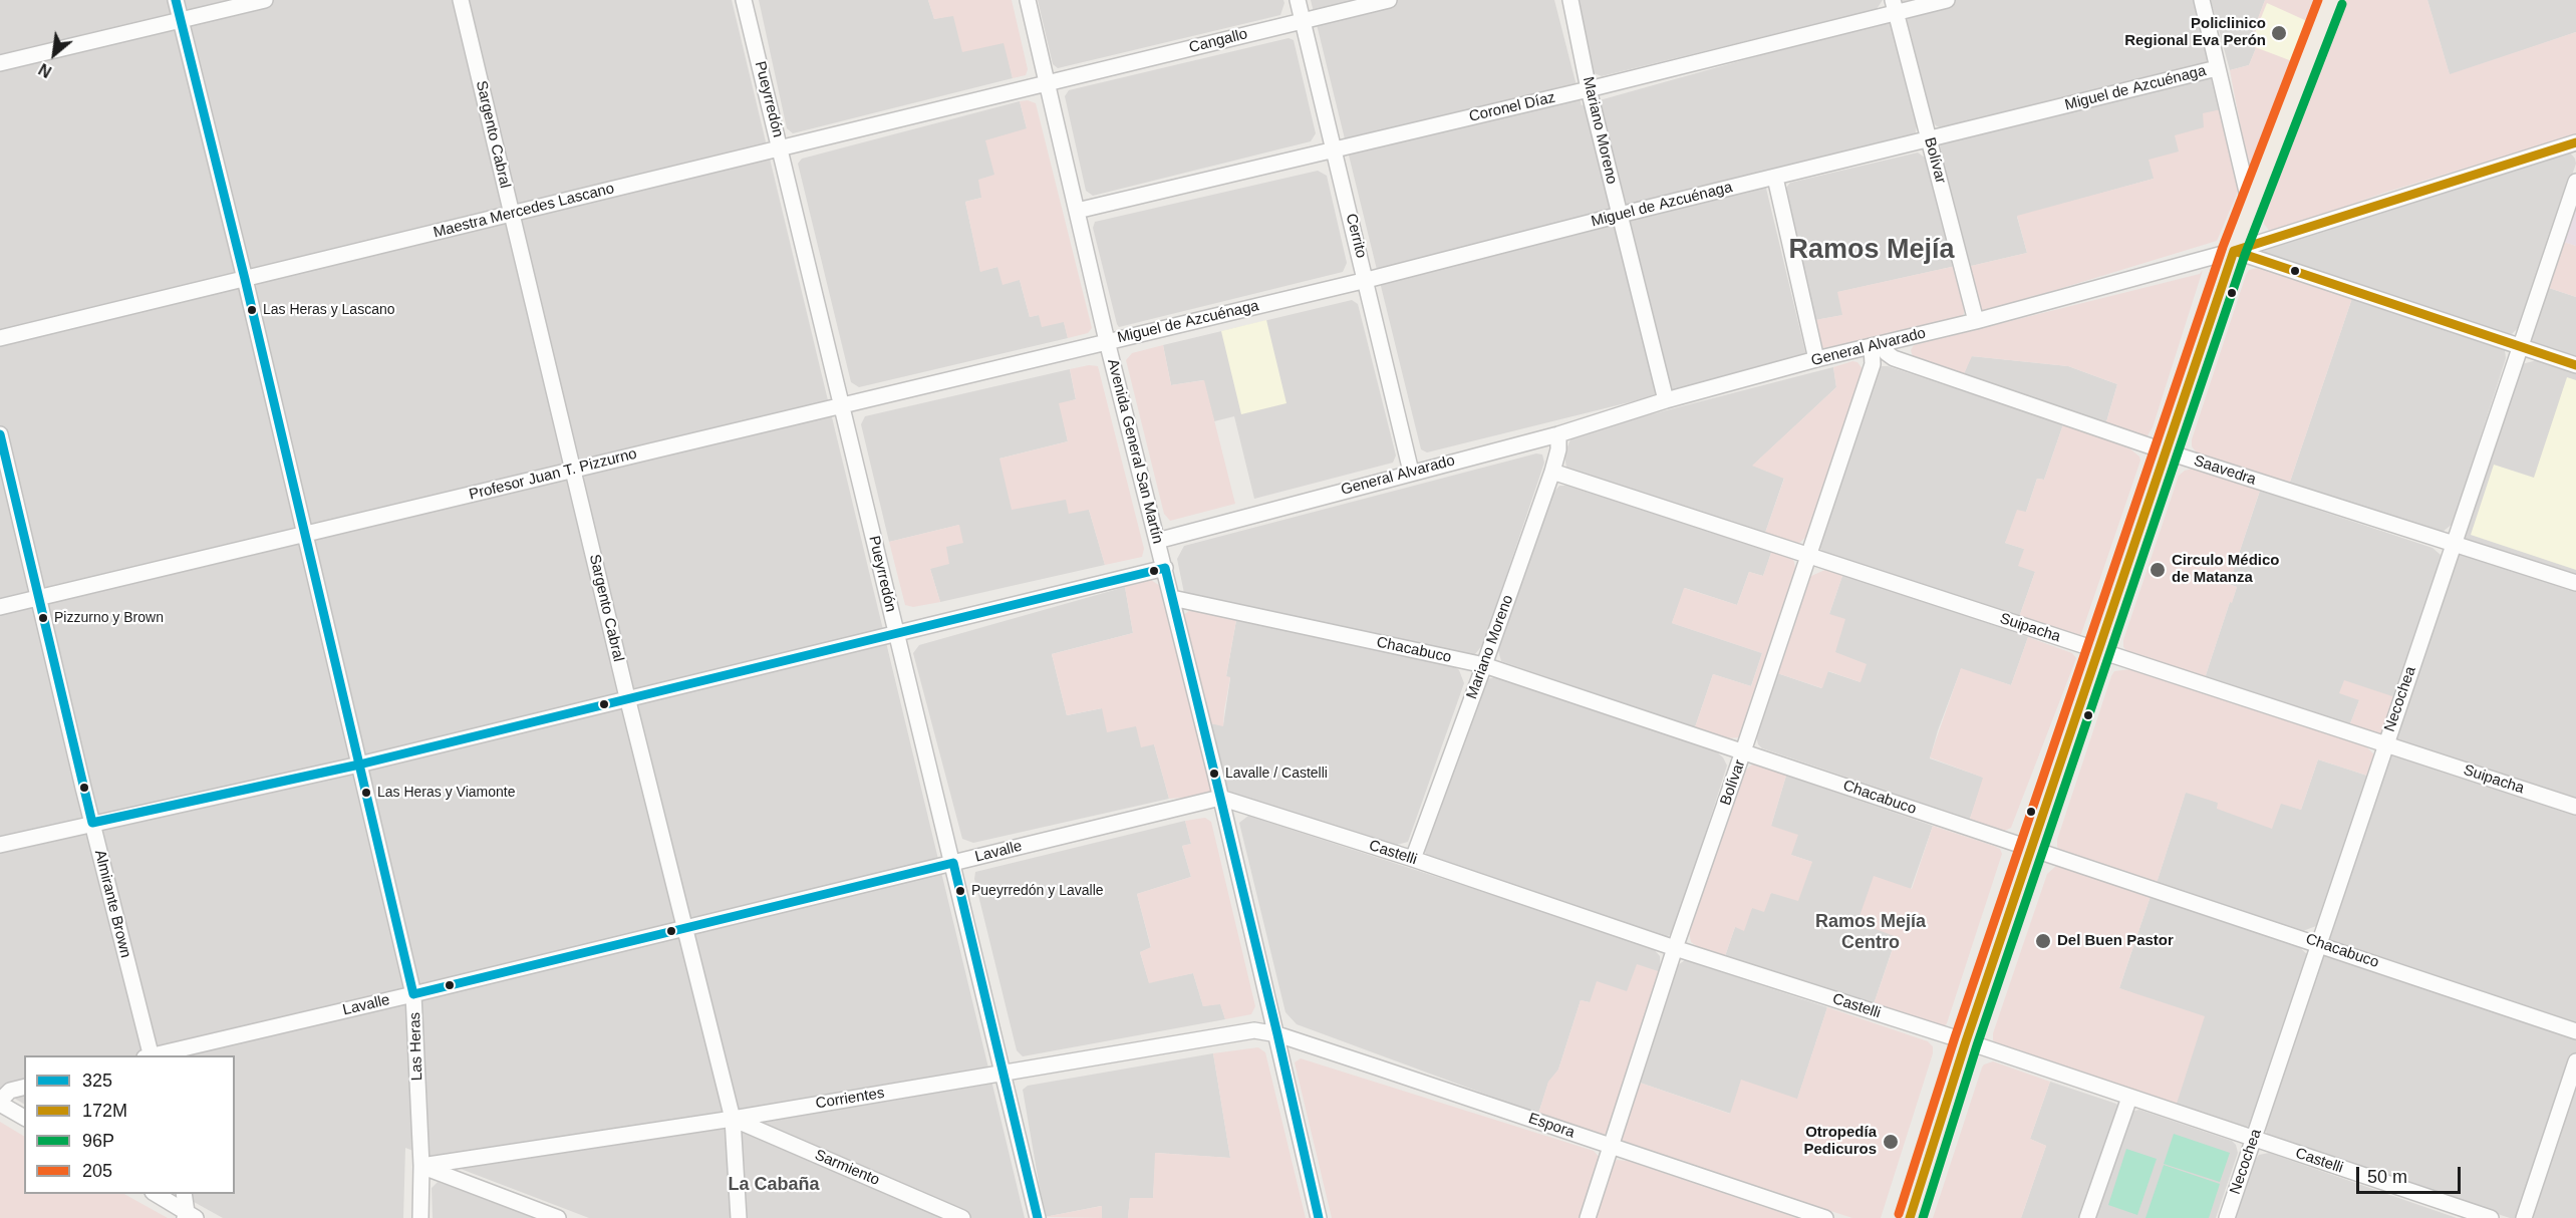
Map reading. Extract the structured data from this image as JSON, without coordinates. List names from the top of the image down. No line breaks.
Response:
{"streets":{"street":["Cangallo","Miguel de Azcuénaga","Pueyrredón","Coronel Díaz","Mariano Moreno","Sargento Cabral","Bolívar","Maestra Mercedes Lascano","Cerrito","General Alvarado","Avenida General San Martín","Saavedra","Profesor Juan T. Pizzurno","Suipacha","Chacabuco","Necochea","Lavalle","Castelli","Almirante Brown","Las Heras","Corrientes","Espora","Sarmiento"]},"crossings":[["Cangallo","Maestra Mercedes Lascano"],["Cangallo","Cerrito"],["Cangallo","Avenida General San Martín"],["Miguel de Azcuénaga","Mariano Moreno"],["Miguel de Azcuénaga","Bolívar"],["Miguel de Azcuénaga","Cerrito"],["Miguel de Azcuénaga","Avenida General San Martín"],["Miguel de Azcuénaga","Profesor Juan T. Pizzurno"],["Pueyrredón","Maestra Mercedes Lascano"],["Pueyrredón","Profesor Juan T. Pizzurno"],["Pueyrredón","Lavalle"],["Pueyrredón","Corrientes"],["Coronel Díaz","Mariano Moreno"],["Coronel Díaz","Bolívar"],["Coronel Díaz","Cerrito"],["Coronel Díaz","Avenida General San Martín"],["Mariano Moreno","General Alvarado"],["Mariano Moreno","Suipacha"],["Mariano Moreno","Chacabuco"],["Mariano Moreno","Castelli"],["Sargento Cabral","Maestra Mercedes Lascano"],["Sargento Cabral","Profesor Juan T. Pizzurno"],["Sargento Cabral","Lavalle"],["Sargento Cabral","Corrientes"],["Sargento Cabral","Sarmiento"],["Bolívar","General Alvarado"],["Bolívar","Saavedra"],["Bolívar","Suipacha"],["Bolívar","Chacabuco"],["Bolívar","Castelli"],["Bolívar","Espora"],["Maestra Mercedes Lascano","Avenida General San Martín"],["Maestra Mercedes Lascano","Las Heras"],["Cerrito","General Alvarado"],["General Alvarado","Avenida General San Martín"],["General Alvarado","Saavedra"],["Avenida General San Martín","Profesor Juan T. Pizzurno"],["Avenida General San Martín","Chacabuco"],["Avenida General San Martín","Lavalle"],["Avenida General San Martín","Castelli"],["Avenida General San Martín","Corrientes"],["Avenida General San Martín","Espora"],["Saavedra","Necochea"],["Profesor Juan T. Pizzurno","Almirante Brown"],["Profesor Juan T. Pizzurno","Las Heras"],["Suipacha","Necochea"],["Chacabuco","Necochea"],["Necochea","Castelli"],["Lavalle","Castelli"],["Lavalle","Las Heras"],["Las Heras","Corrientes"],["Corrientes","Espora"],["Corrientes","Sarmiento"]],"districts":["Ramos Mejía","Ramos Mejía Centro","La Cabaña"],"places":["Policlinico Regional Eva Perón","Las Heras y Lascano","Circulo Médico de Matanza","Pizzurno y Brown","Lavalle / Castelli","Las Heras y Viamonte","Pueyrredón y Lavalle","Del Buen Pastor","Otropedía Pedicuros"],"lines":["transit line 325","transit line 205","transit line 96P","transit line 172M"],"legend":["325","172M","96P","205"],"scale_bar":"50 m","north":"bottom left"}
